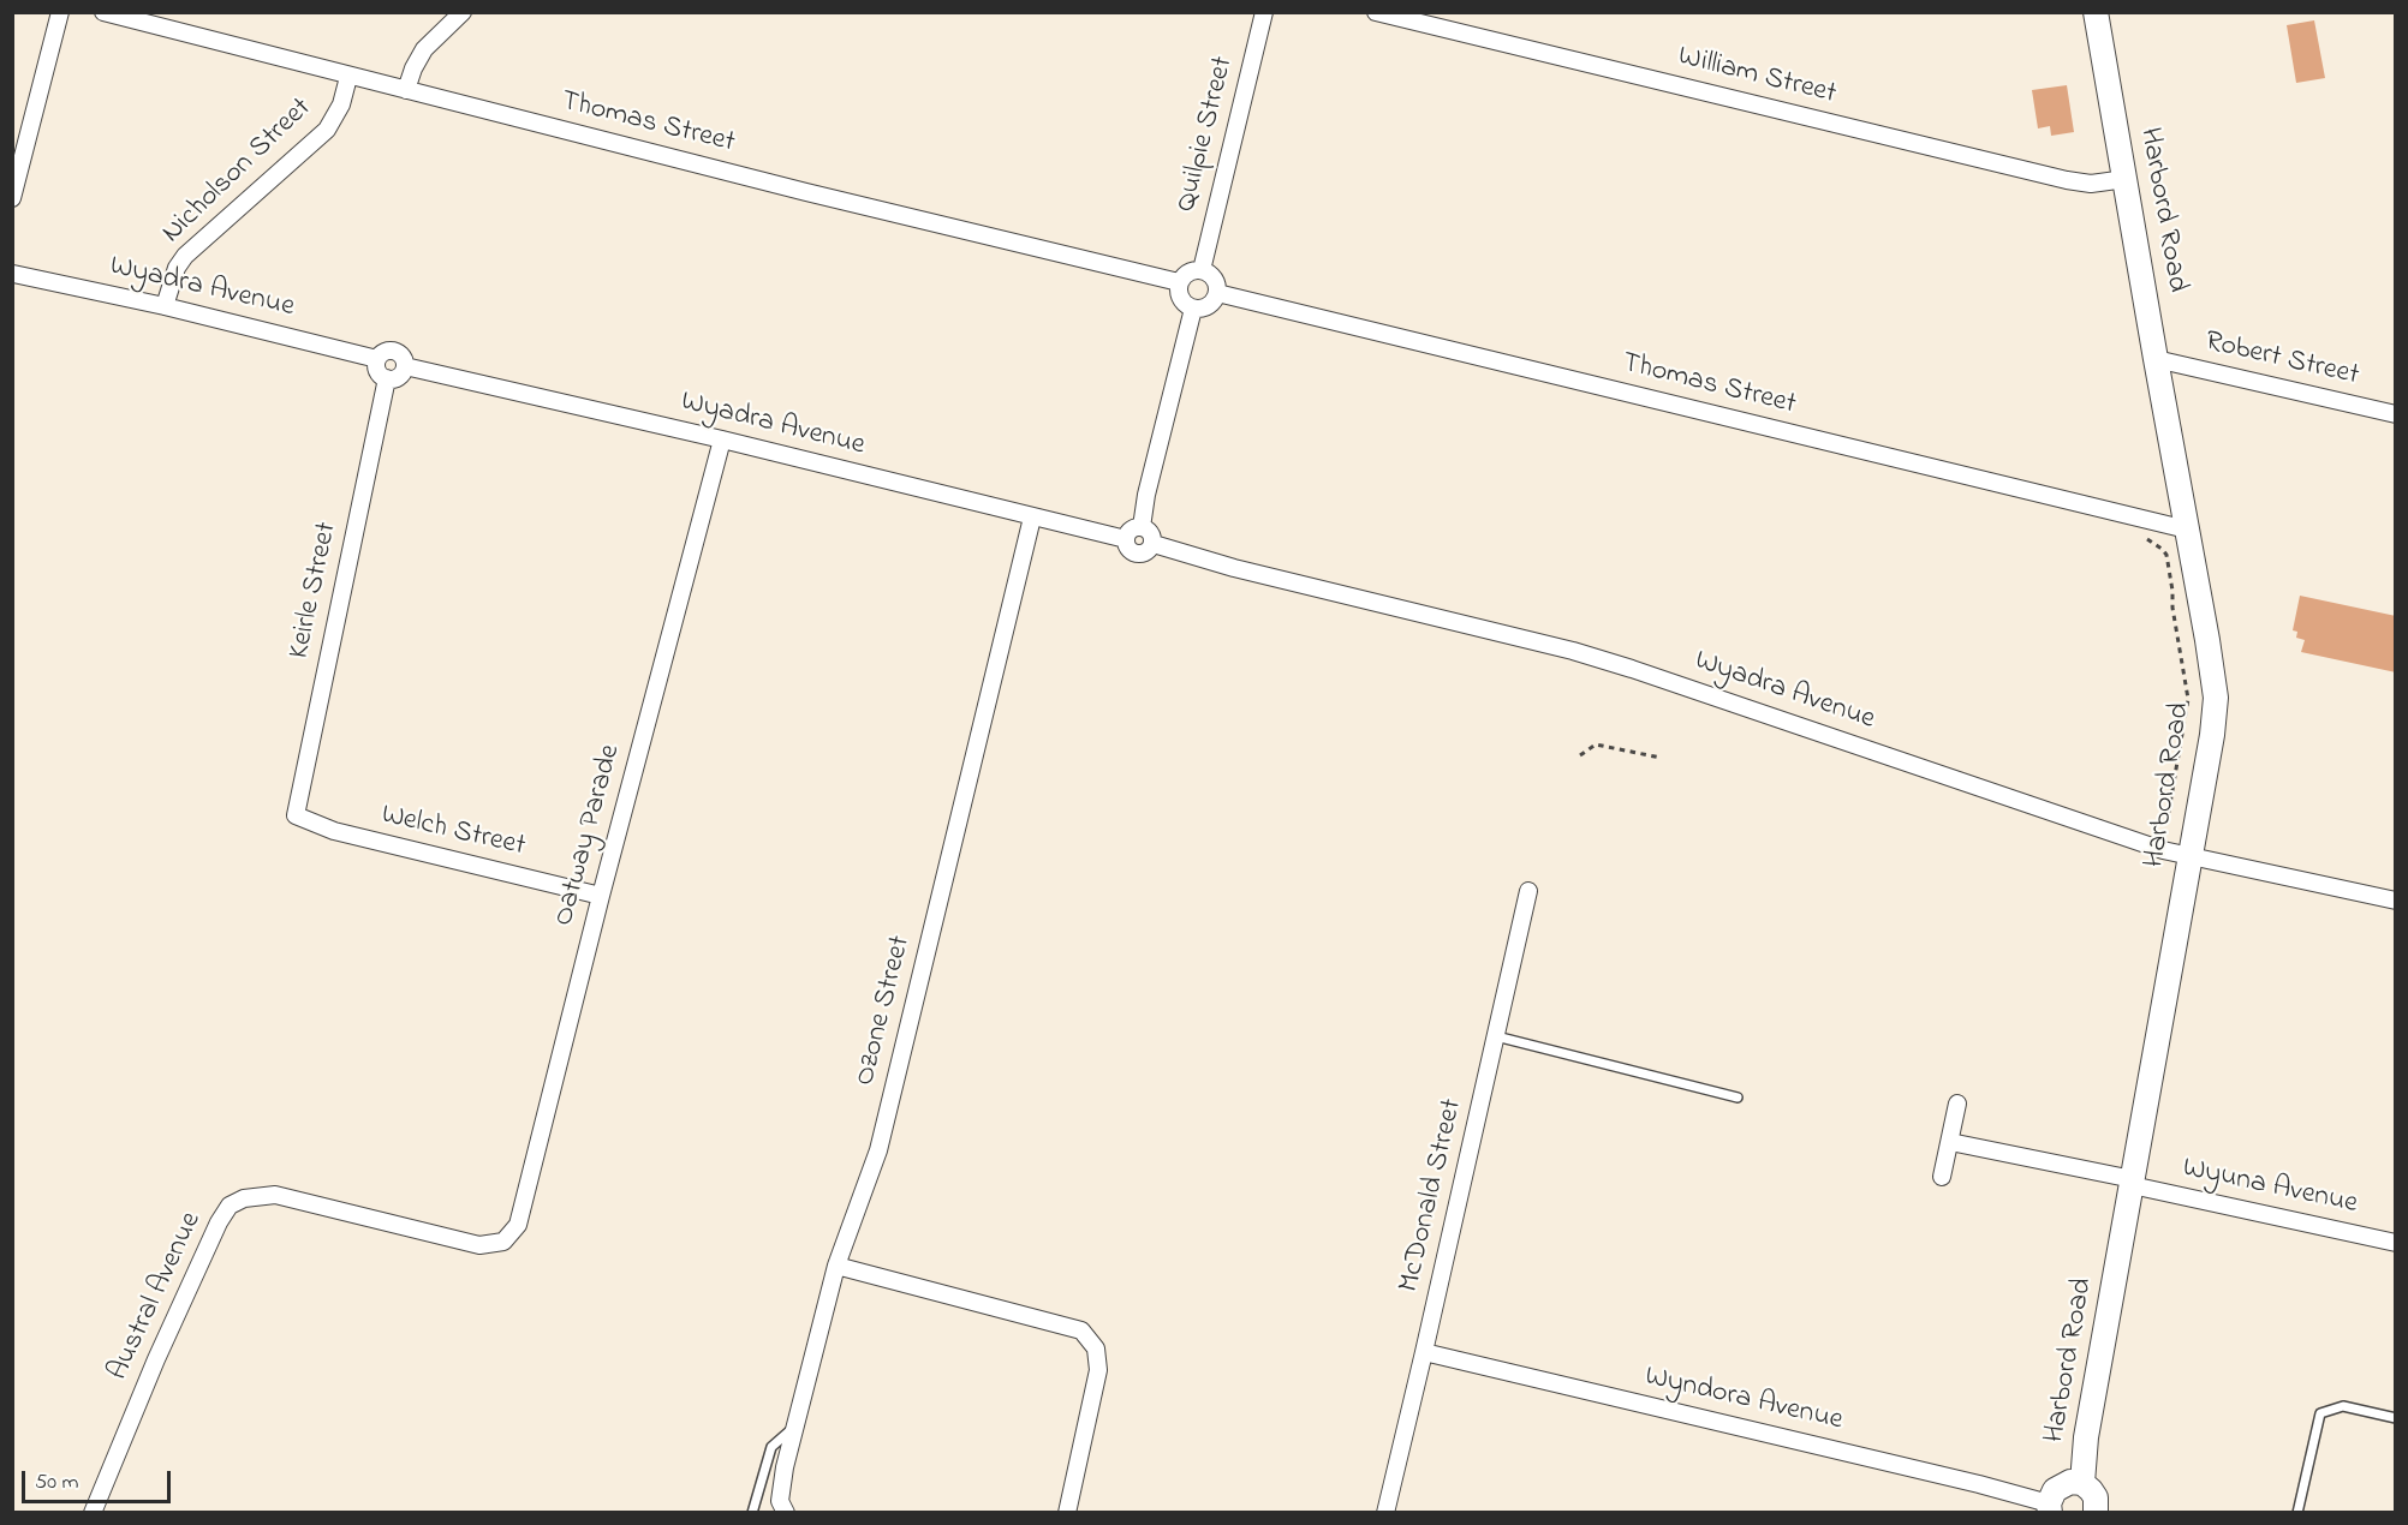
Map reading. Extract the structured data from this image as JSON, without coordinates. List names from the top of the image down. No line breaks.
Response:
{"streets":{"main road":["Harbord Road"],"street":["William Street","Thomas Street","Quilpie Street","Nicholson Street","Wyadra Avenue","Robert Street","Keirle Street","Welch Street","Oatway Parade","Ozone Street","Wyuna Avenue","McDonald Street","Austral Avenue","Wyndora Avenue"]},"crossings":[["William Street","Harbord Road"],["Thomas Street","Quilpie Street"],["Thomas Street","Nicholson Street"],["Thomas Street","Harbord Road"],["Nicholson Street","Wyadra Avenue"],["Harbord Road","Wyadra Avenue"],["Harbord Road","Robert Street"],["Harbord Road","Wyuna Avenue"],["Wyadra Avenue","Keirle Street"],["Wyadra Avenue","Oatway Parade"],["Wyadra Avenue","Ozone Street"],["Keirle Street","Welch Street"],["Welch Street","Oatway Parade"],["Oatway Parade","Austral Avenue"],["McDonald Street","Wyndora Avenue"]],"scale_bar":"50 m"}
